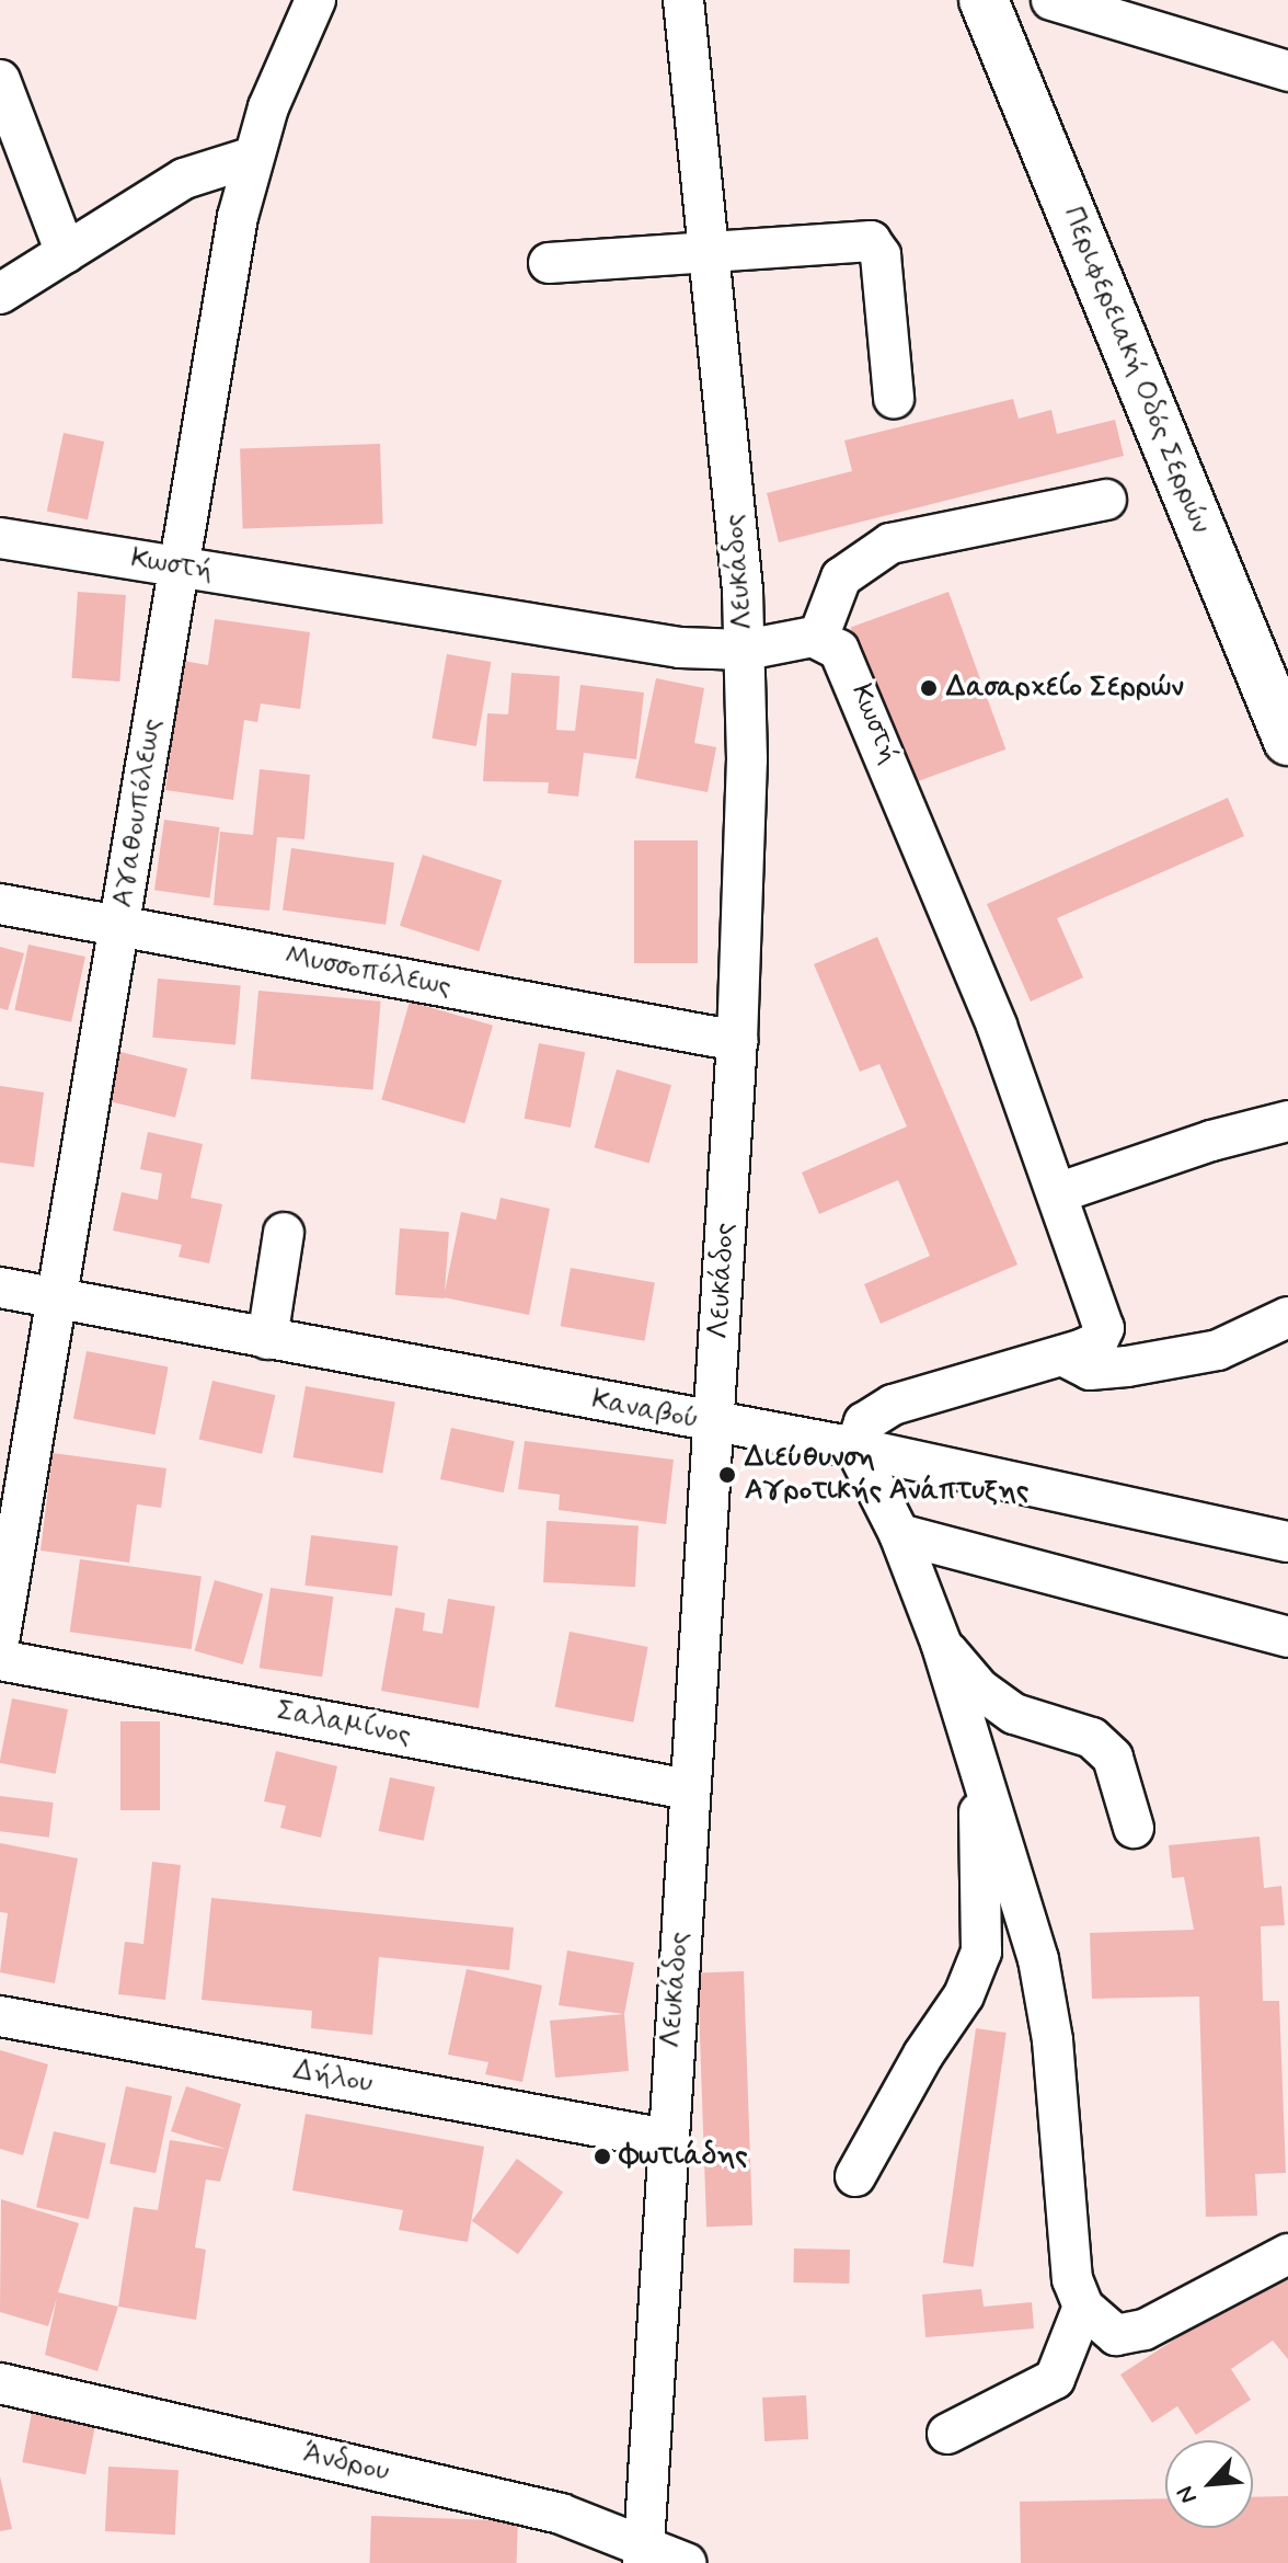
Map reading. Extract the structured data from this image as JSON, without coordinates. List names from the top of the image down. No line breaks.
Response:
{"streets":{"main road":["Περιφερειακή Οδός Σερρών"],"street":["Κωστή","Λευκάδος","Αγαθουπόλεως","Μυσσοπόλεως","Καναβού","Σαλαμίνος","Δήλου","Άνδρου"]},"crossings":[["Κωστή","Λευκάδος"],["Κωστή","Αγαθουπόλεως"],["Κωστή","Καναβού"],["Λευκάδος","Μυσσοπόλεως"],["Λευκάδος","Καναβού"],["Λευκάδος","Σαλαμίνος"],["Λευκάδος","Δήλου"],["Λευκάδος","Άνδρου"],["Αγαθουπόλεως","Μυσσοπόλεως"],["Αγαθουπόλεως","Καναβού"]],"places":["Δασαρχείο Σερρών","Διεύθυνση Αγροτικής Ανάπτυξης","Φωτιάδης"],"north":"bottom left"}
